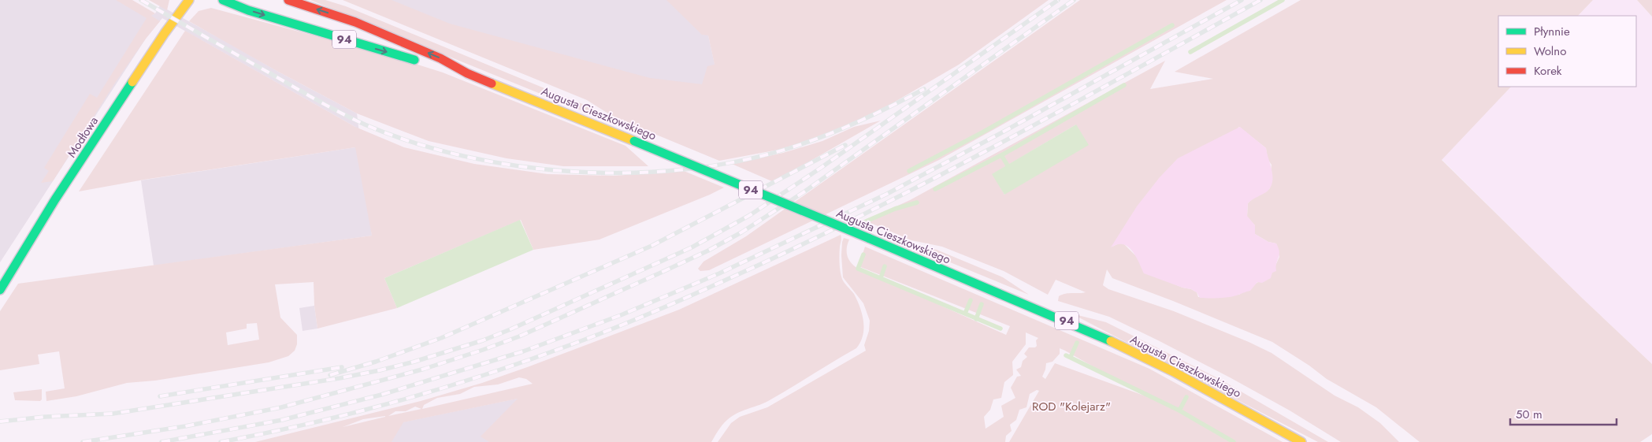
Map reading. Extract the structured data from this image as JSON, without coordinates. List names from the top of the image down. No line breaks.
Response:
{"streets":{"main road":["94","Augusta Cieszkowskiego","Modłowa"]},"parks":["ROD \"Kolejarz\""],"legend":["Płynnie","Wolno","Korek"],"scale_bar":"50 m"}
